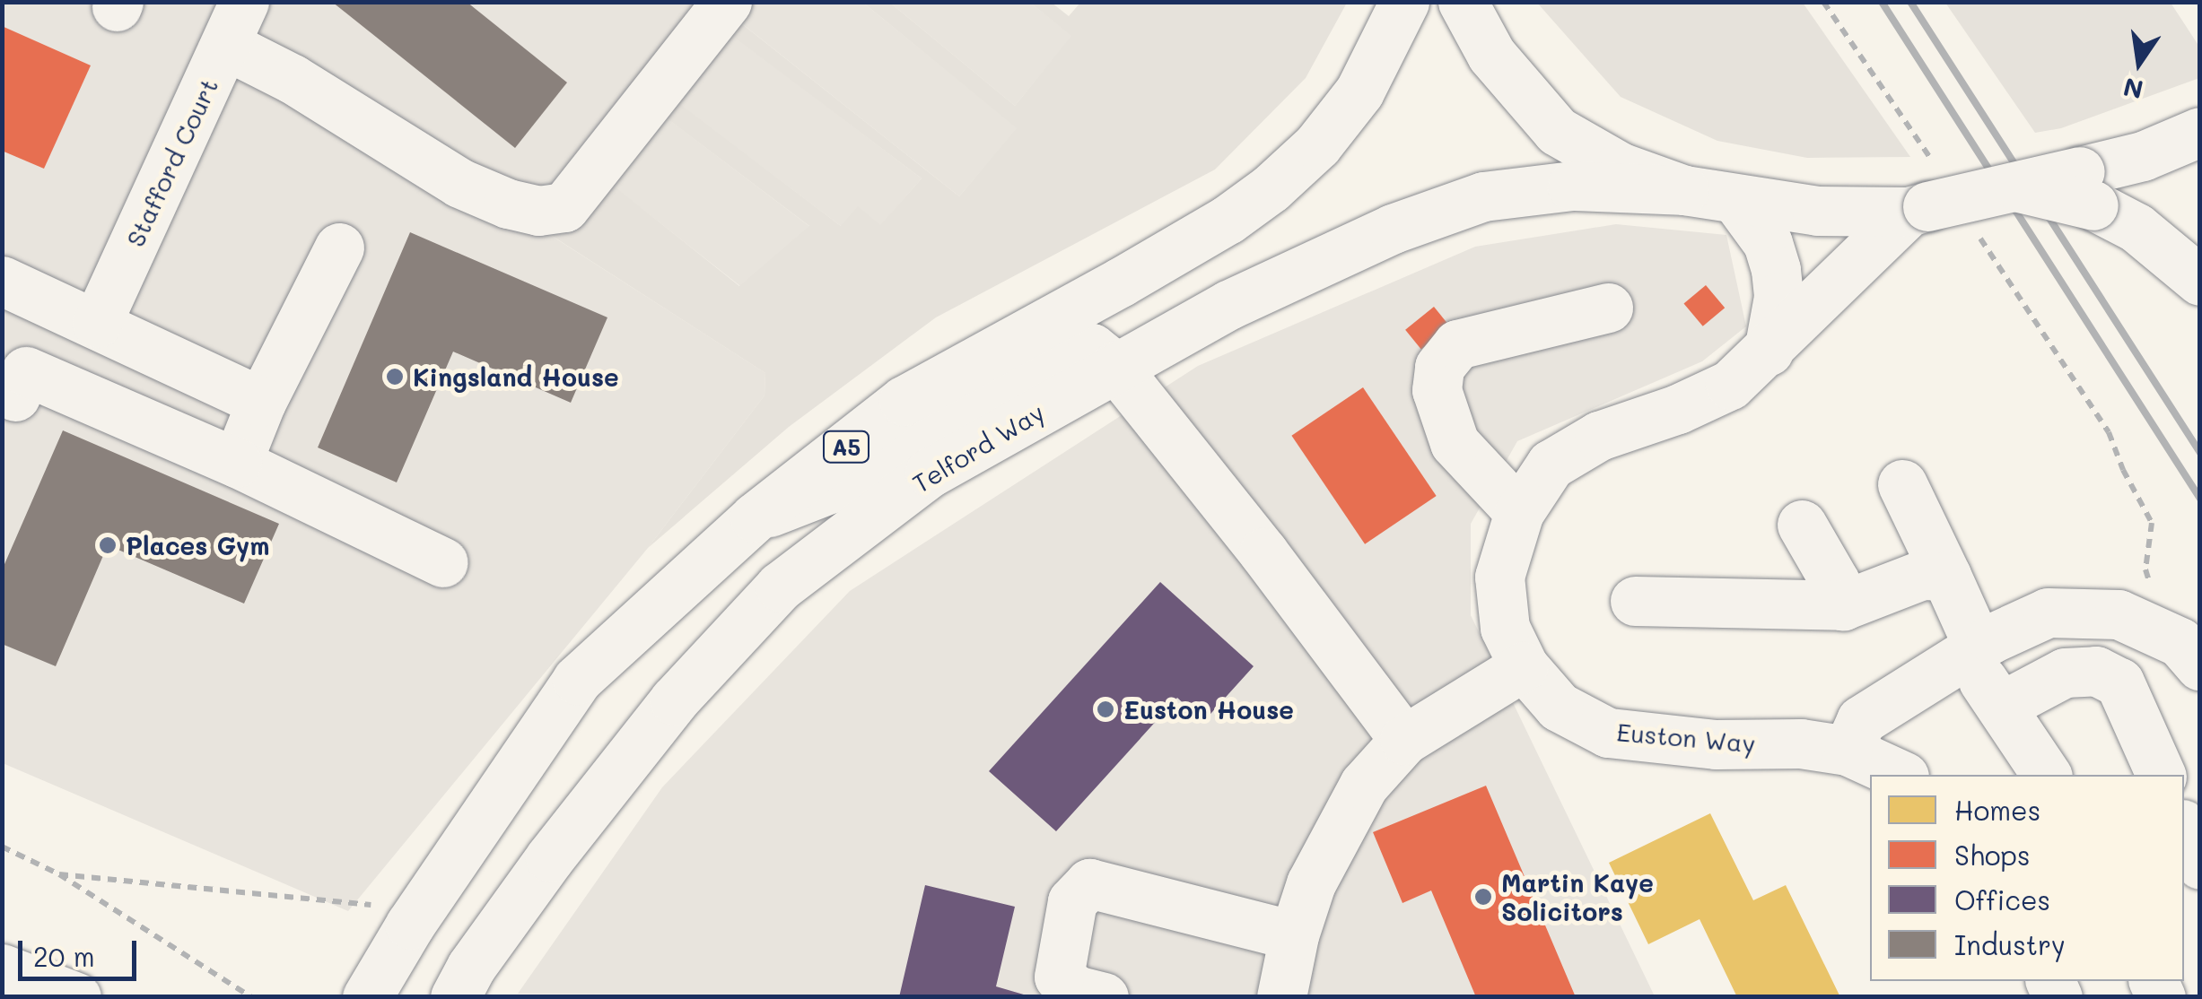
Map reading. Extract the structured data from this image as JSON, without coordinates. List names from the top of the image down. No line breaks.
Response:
{"streets":{"main road":["Stafford Court","A5","Telford Way","Euston Way"]},"places":["Kingsland House","Places Gym","Euston House","Martin Kaye Solicitors"],"legend":["Homes","Shops","Offices","Industry"],"scale_bar":"20 m","north":"bottom"}
